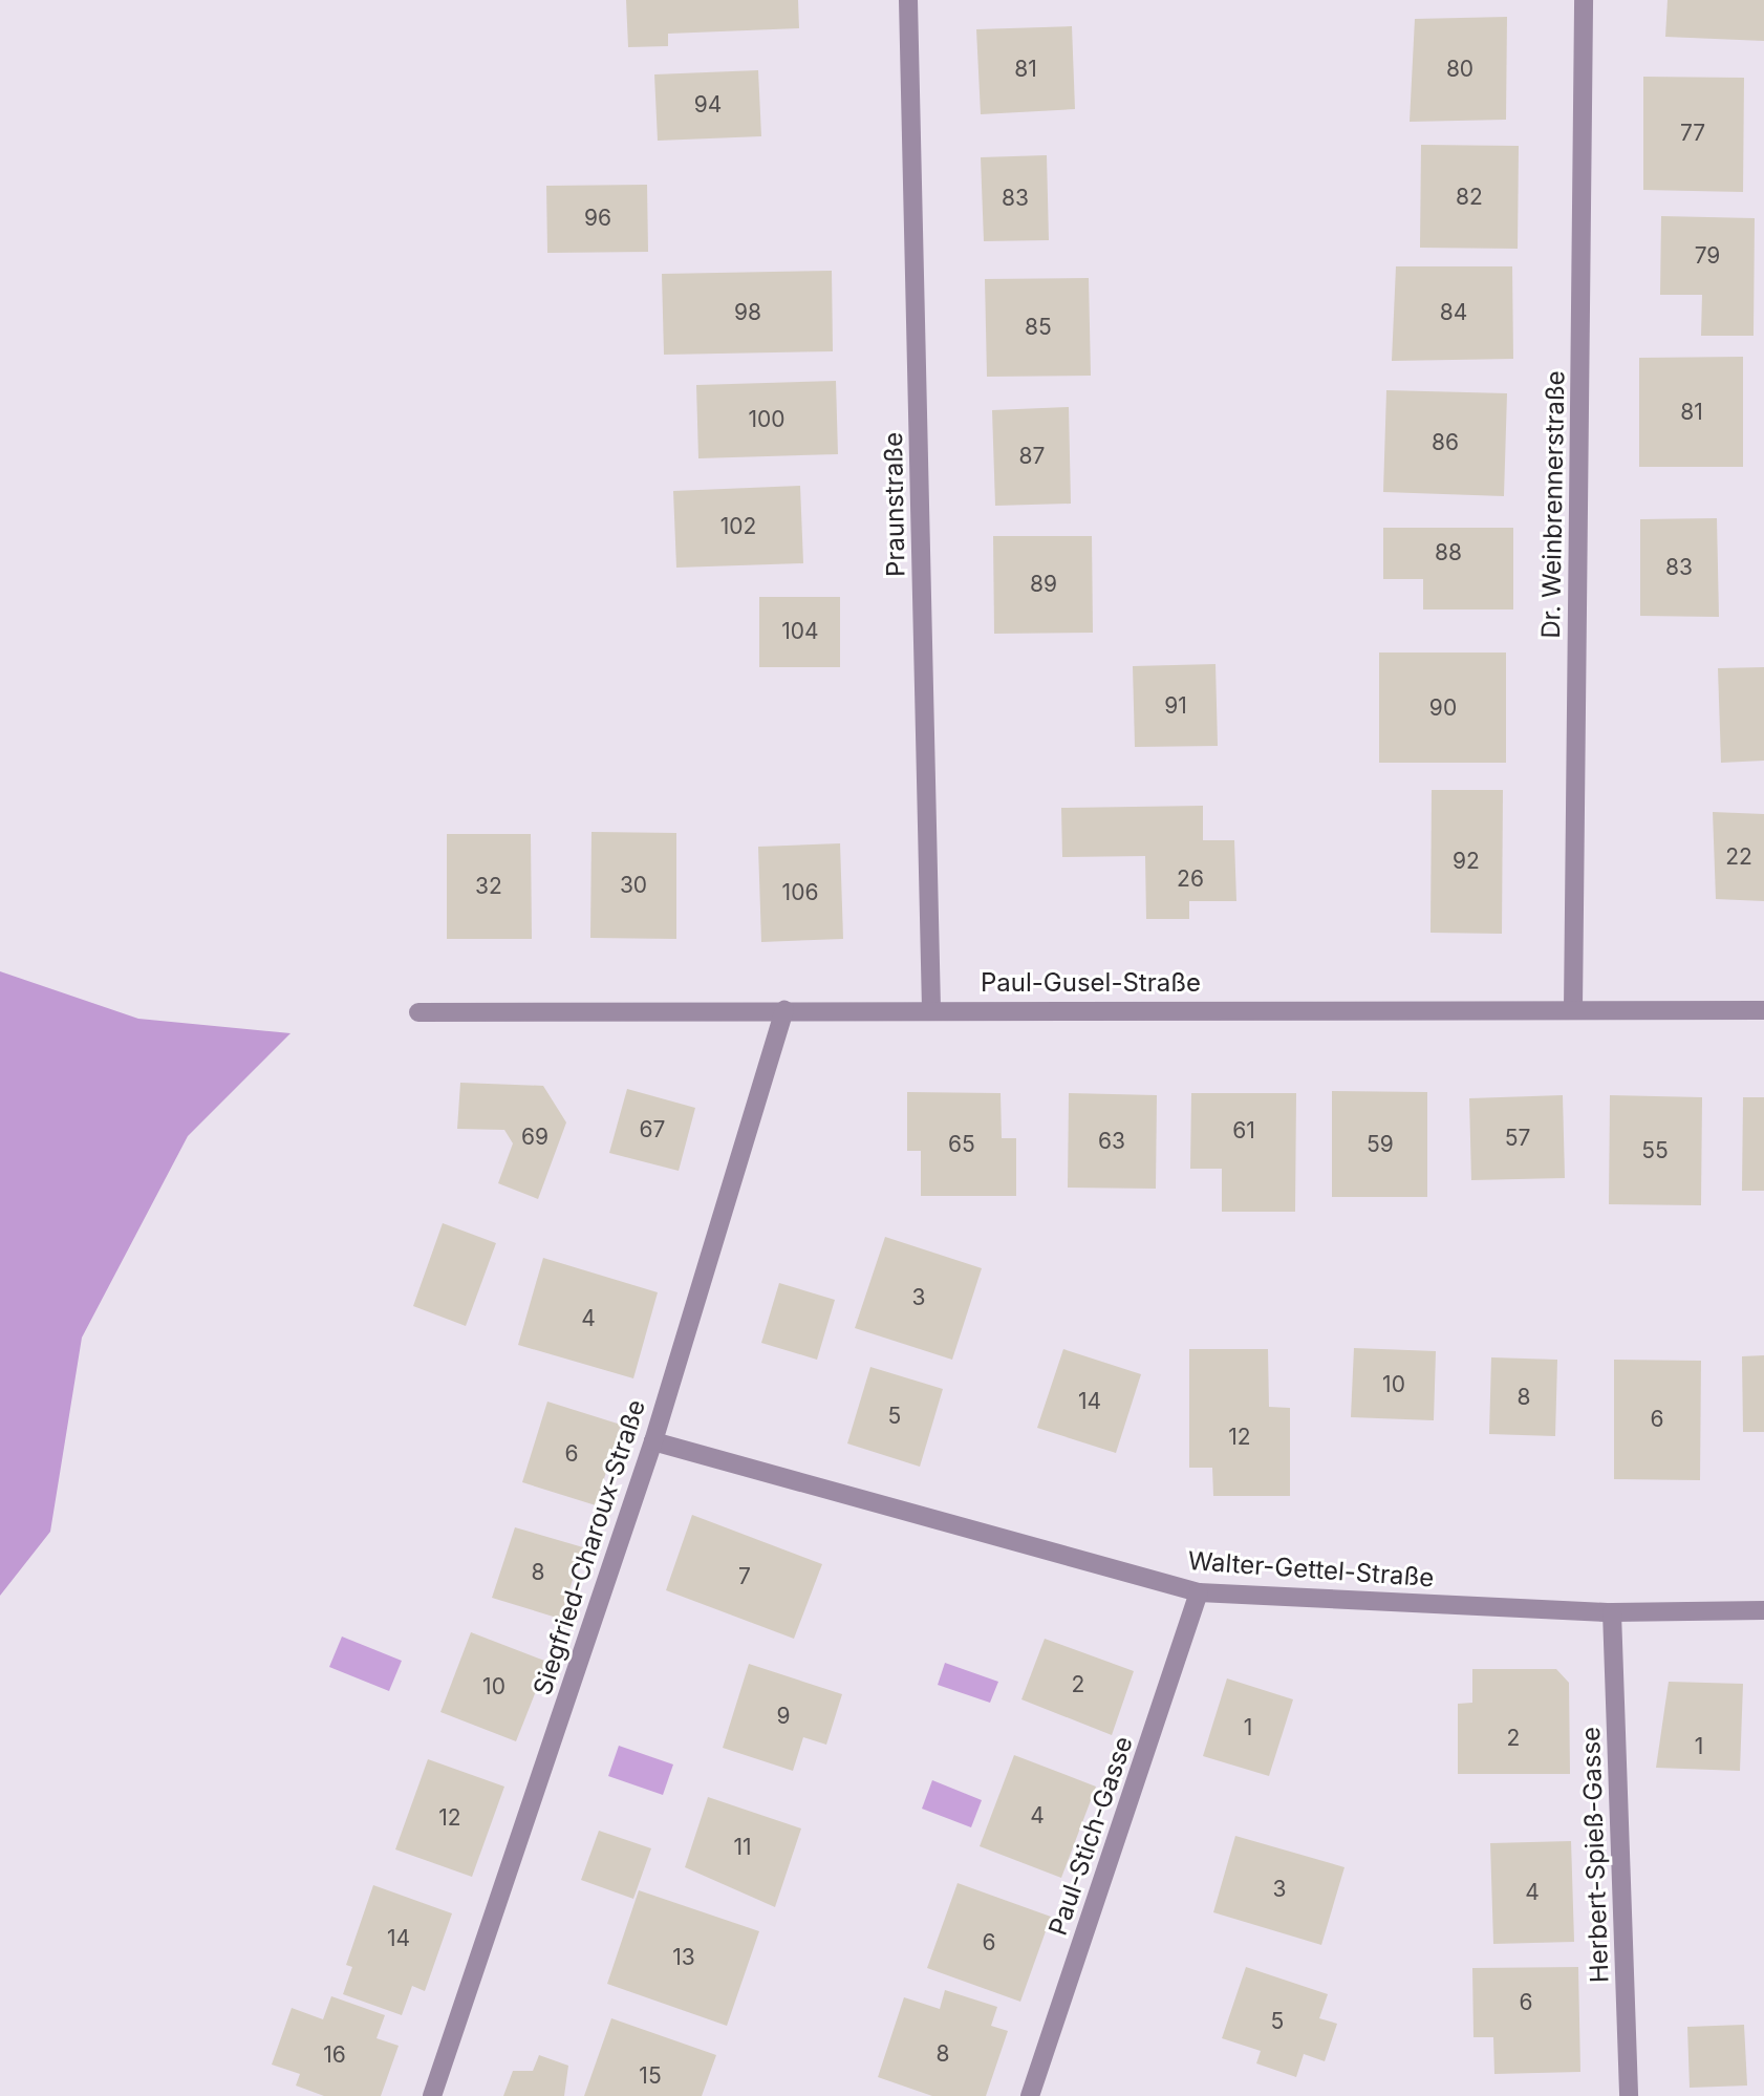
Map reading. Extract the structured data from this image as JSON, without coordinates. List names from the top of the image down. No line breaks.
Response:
{"streets":{"street":["Praunstraße","Dr. Weinbrennerstraße","Paul-Gusel-Straße","Siegfried-Charoux-Straße","Walter-Gettel-Straße","Paul-Stich-Gasse","Herbert-Spieß-Gasse"]},"crossings":[["Praunstraße","Paul-Gusel-Straße"],["Dr. Weinbrennerstraße","Paul-Gusel-Straße"],["Paul-Gusel-Straße","Siegfried-Charoux-Straße"],["Siegfried-Charoux-Straße","Walter-Gettel-Straße"],["Walter-Gettel-Straße","Paul-Stich-Gasse"],["Walter-Gettel-Straße","Herbert-Spieß-Gasse"]],"house_numbers":["81","80","94","77","82","83","96","79","98","84","85","81","100","86","87","102","88","83","89","104","91","90","22","92","26","30","32","106","67","61","69","57","63","65","59","55","3","4","10","8","14","5","6","12","6","8","7","2","10","9","1","2","1","4","12","11","3","4","14","6","13","6","5","8","16","15"]}
